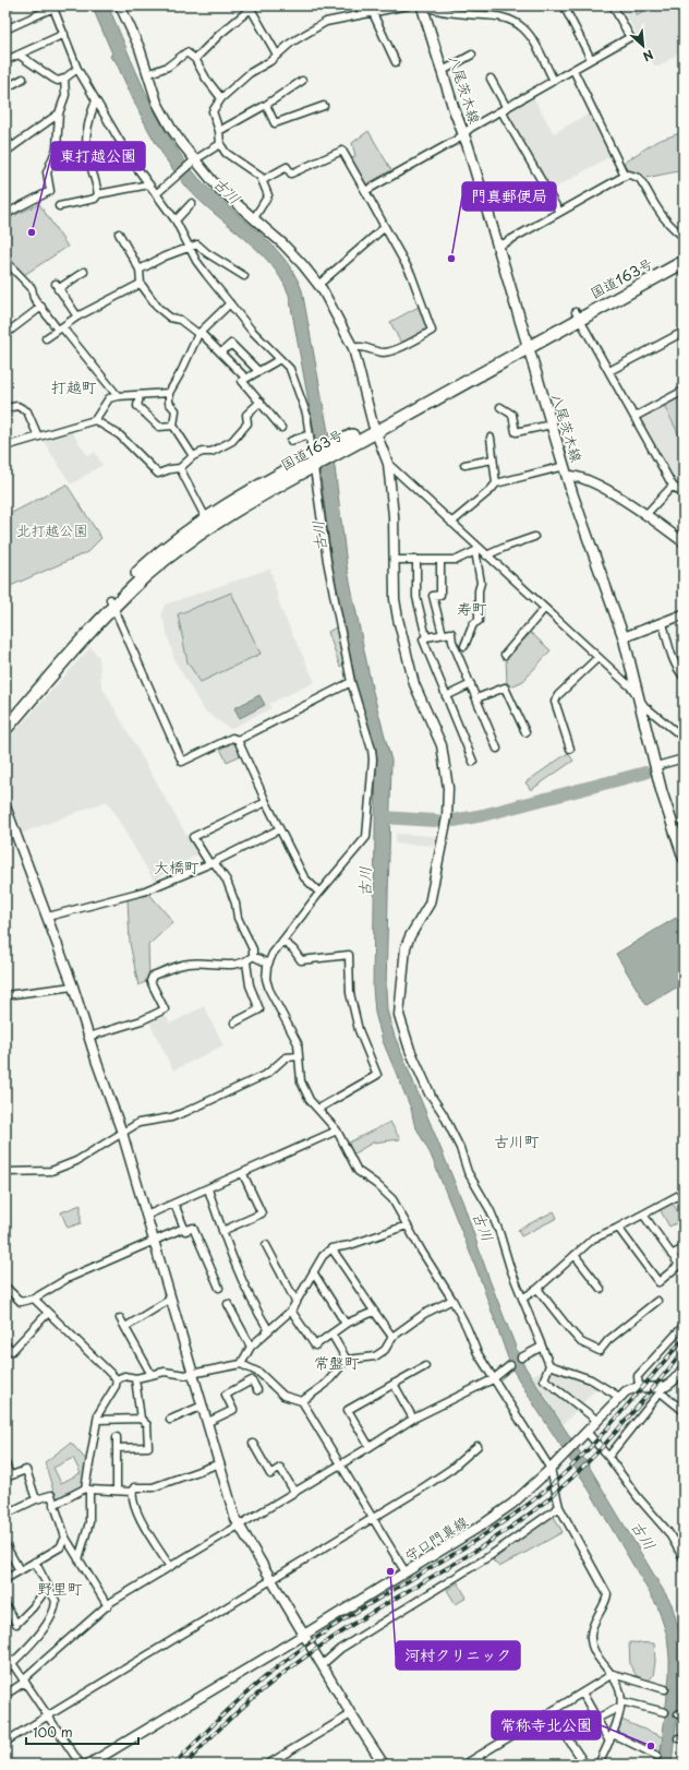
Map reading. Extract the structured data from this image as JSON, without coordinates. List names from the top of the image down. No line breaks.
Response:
{"streets":{"highway":["国道163号"],"main road":["八尾茨木線"],"street":["守口門真線"]},"crossings":[["八尾茨木線","国道163号"]],"districts":["打越町","寿町","大橋町","古川町","常盤町","野里町"],"water":["古川"],"parks":["北打越公園"],"places":["東打越公園","門真郵便局","河村クリニック","常称寺北公園"],"scale_bar":"100 m","north":"bottom right"}
